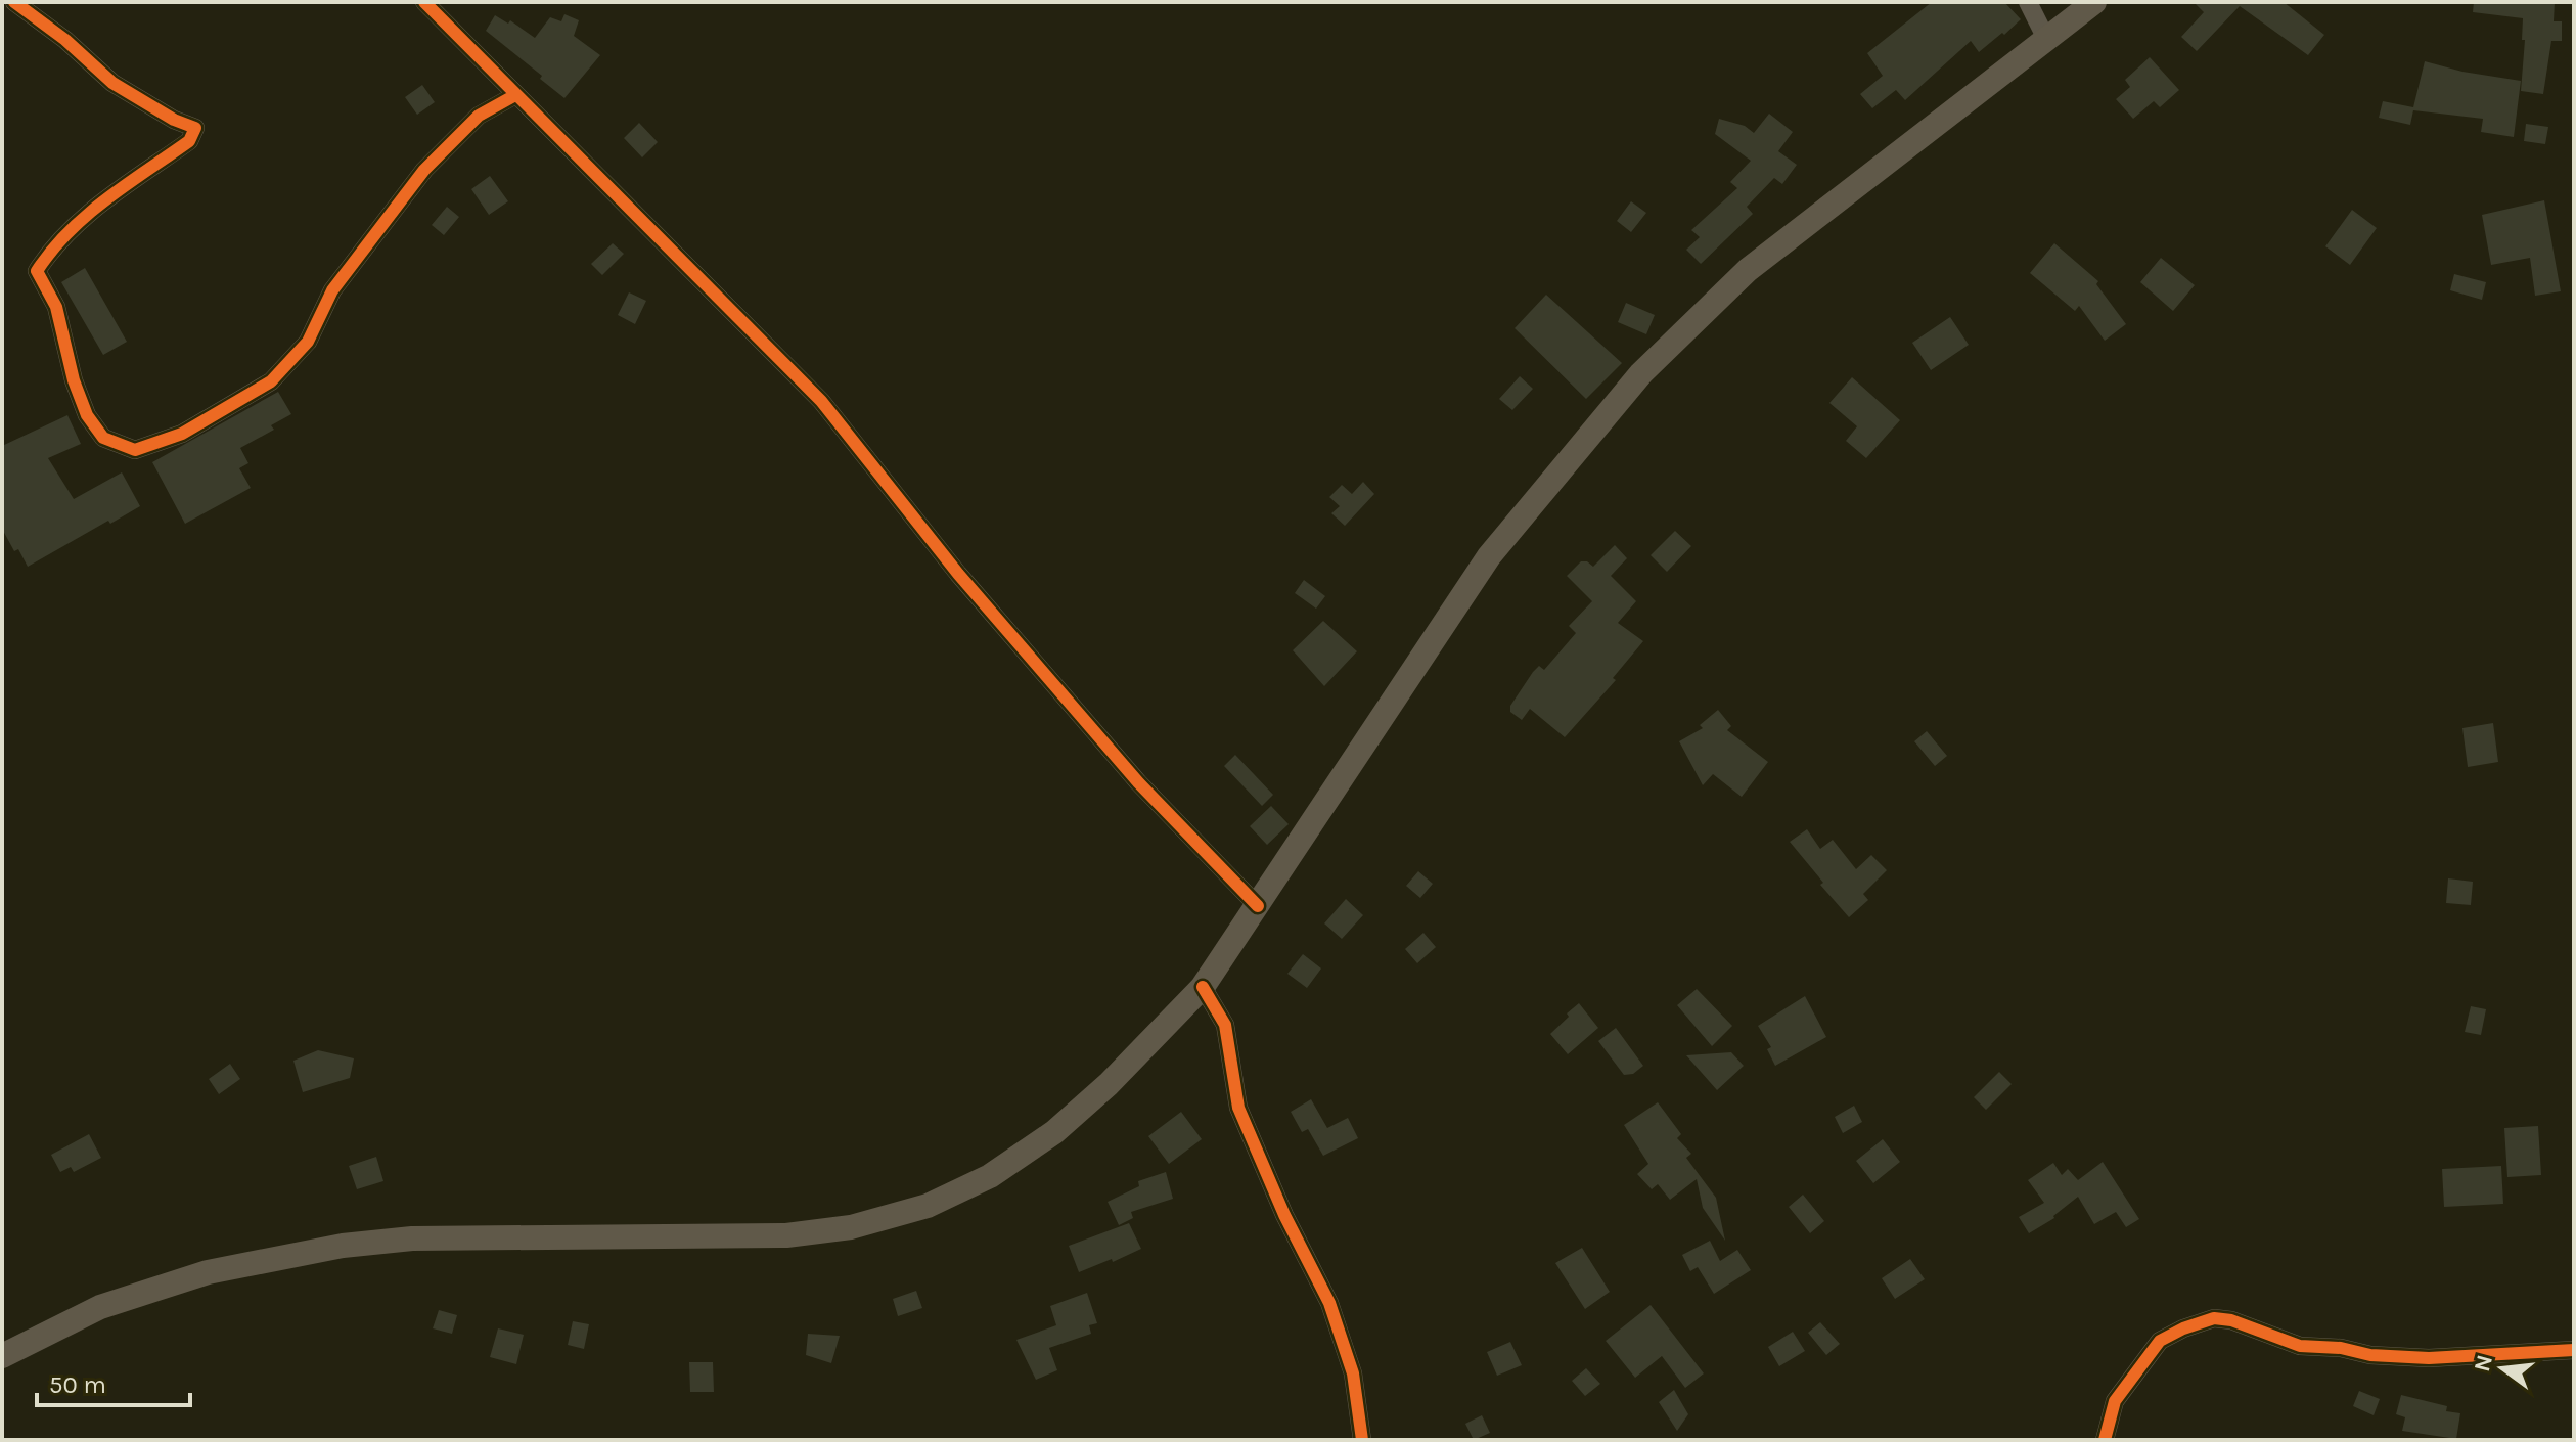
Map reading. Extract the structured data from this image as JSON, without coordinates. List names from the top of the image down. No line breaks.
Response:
{"scale_bar":"50 m","north":"left"}
